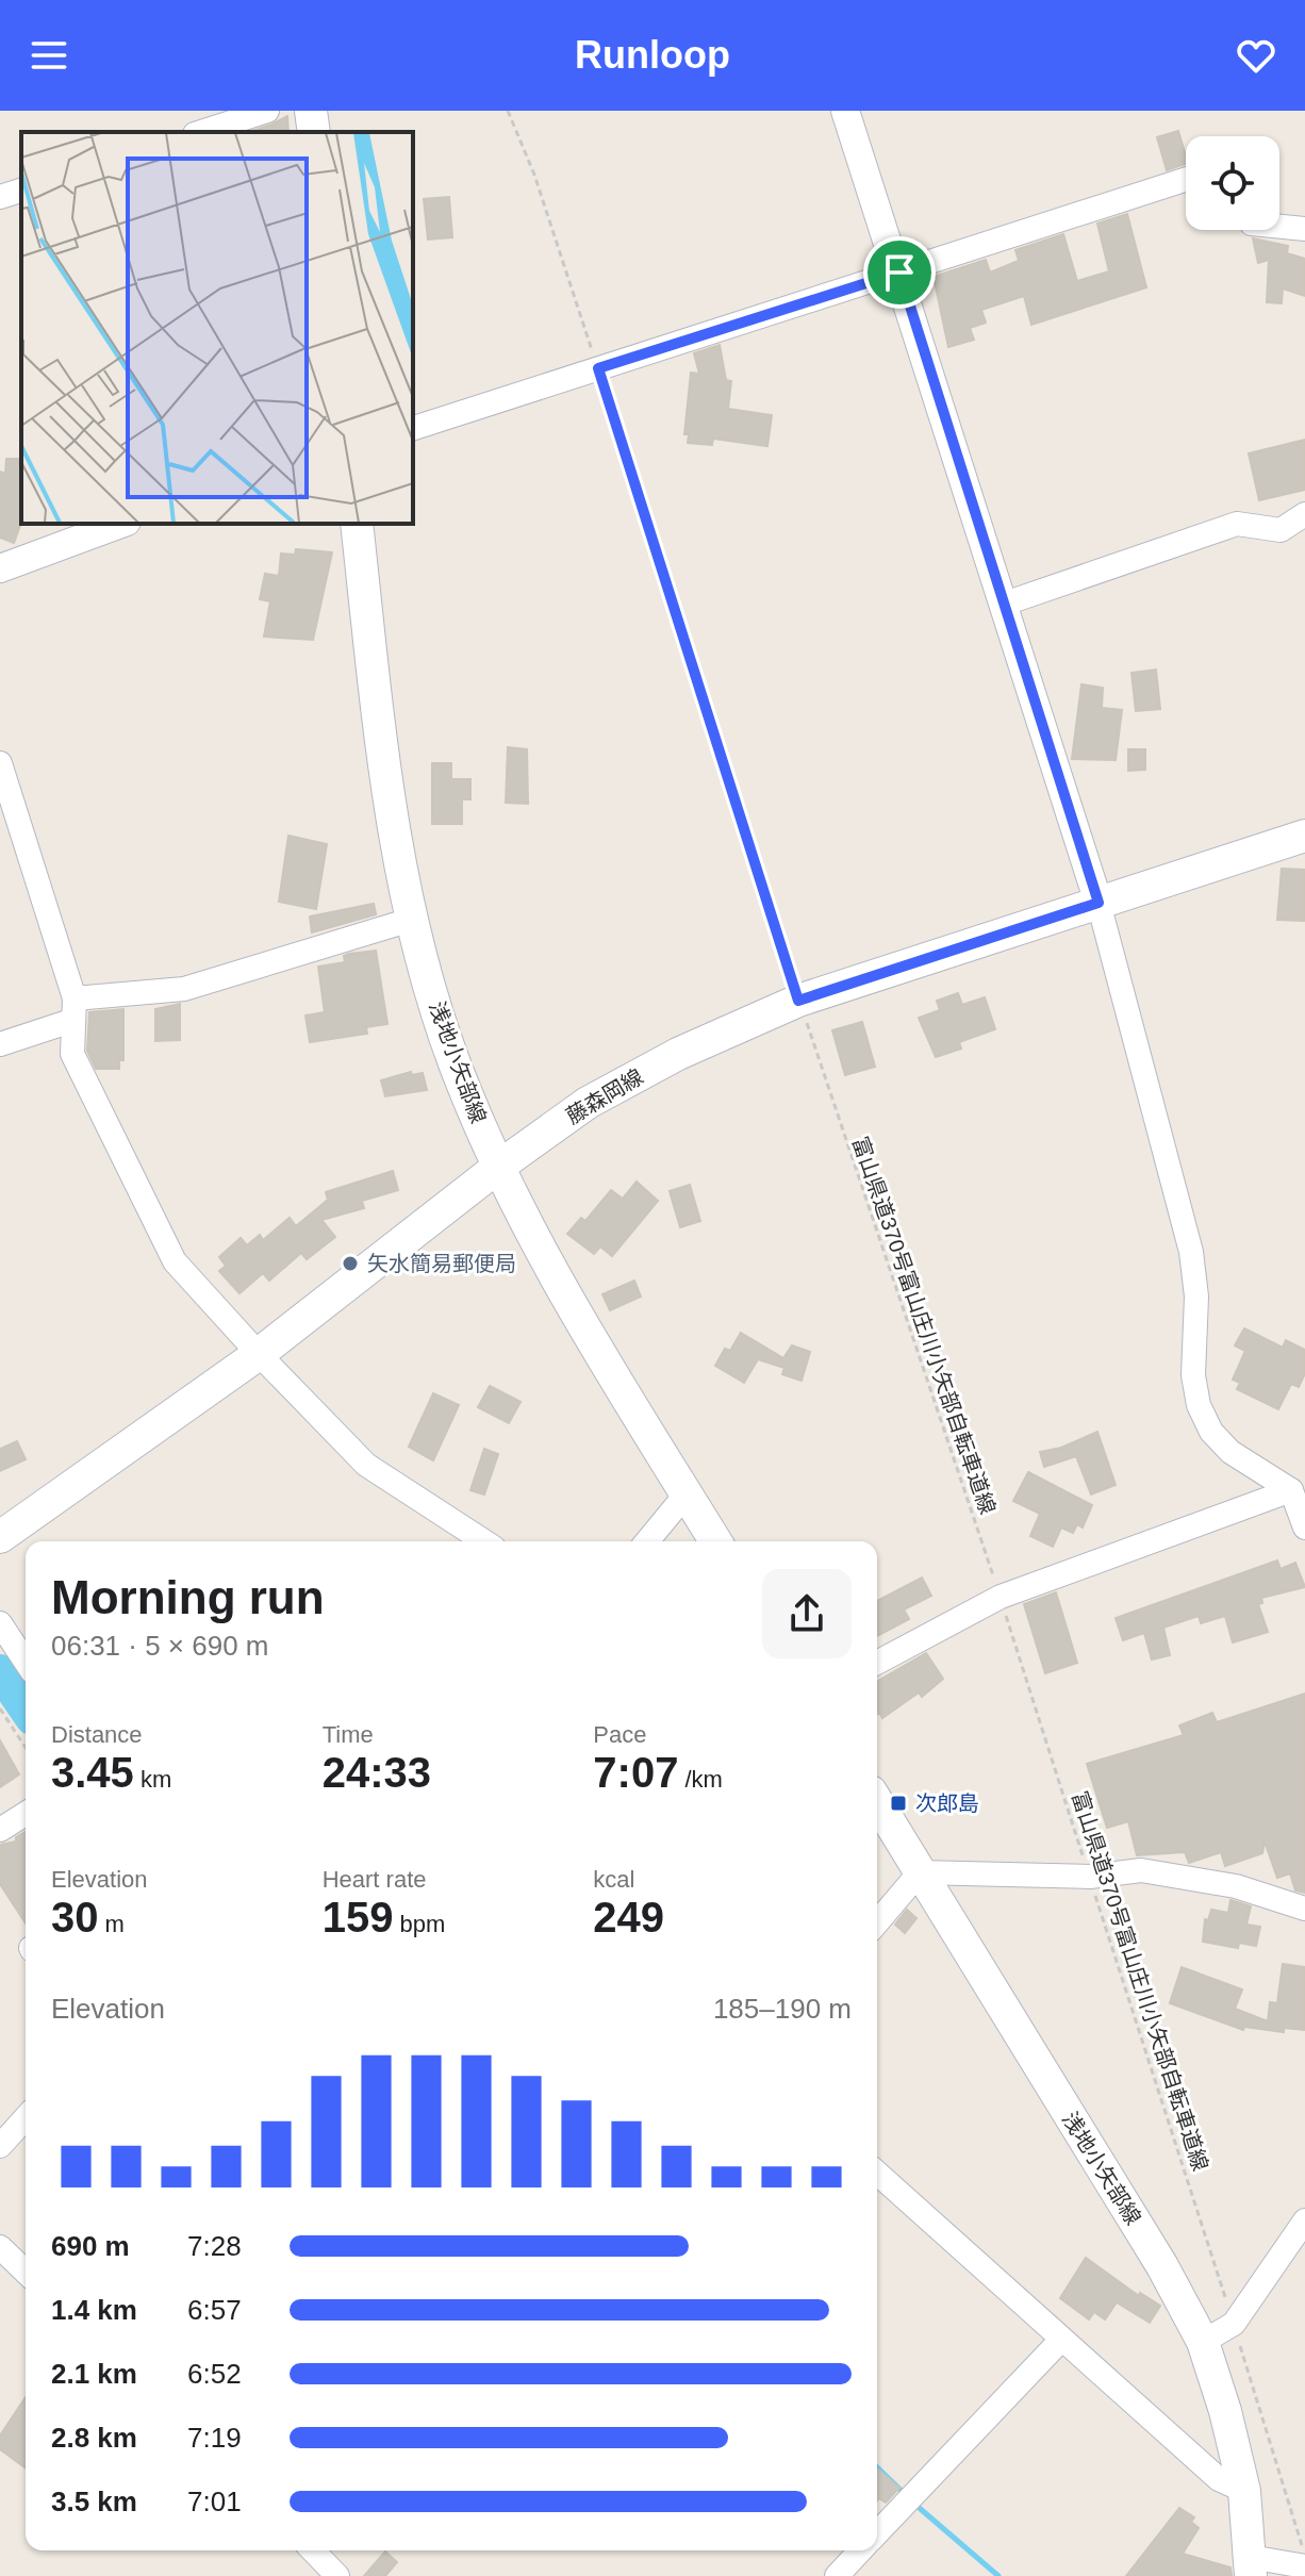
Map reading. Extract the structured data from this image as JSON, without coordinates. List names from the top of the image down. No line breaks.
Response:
{"streets":{"main road":["浅地小矢部線","藤森岡線"],"path":["富山県道370号富山庄川小矢部自転車道線"]},"crossings":[["浅地小矢部線","藤森岡線"],["藤森岡線","富山県道370号富山庄川小矢部自転車道線"]],"places":{"other":["矢水簡易郵便局"],"transit":["次郎島"]},"page":{"header":"Runloop","heading":["Morning run","06:31 · 5 × 690 m"],"stats":[["Distance","3.45 km"],["Time","24:33"],["Pace","7:07 /km"],["Elevation","30 m"],["Heart rate","159 bpm"],["kcal","249"]],"chart":["Elevation","185–190 m"],"list":[{"name":"690 m","note":"7:28"},{"name":"1.4 km","note":"6:57"},{"name":"2.1 km","note":"6:52"},{"name":"2.8 km","note":"7:19"},{"name":"3.5 km","note":"7:01"}]}}
